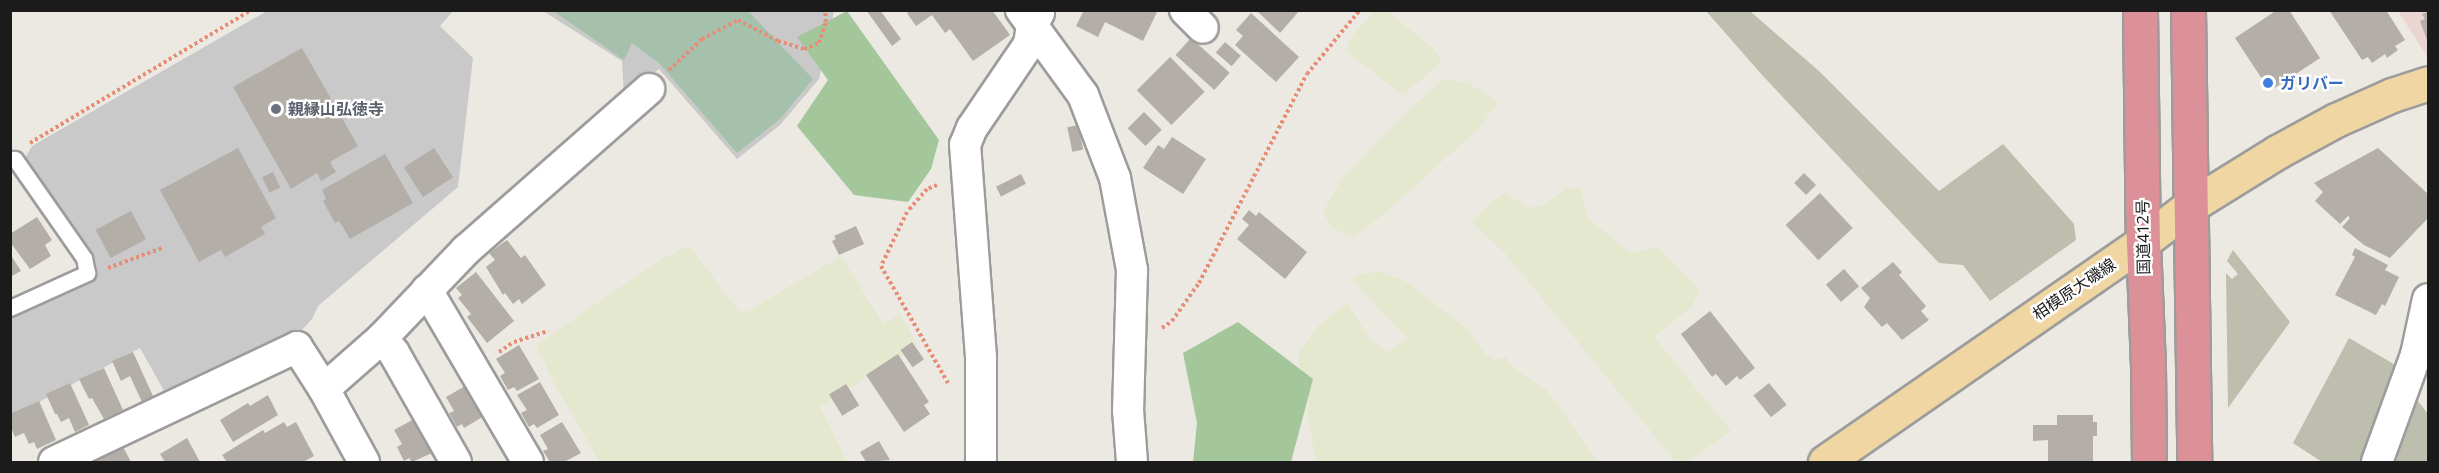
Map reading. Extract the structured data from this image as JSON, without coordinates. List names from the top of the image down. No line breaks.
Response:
{"streets":{"highway":["国道412号"],"main road":["相模原大磯線"]},"crossings":[["国道412号","相模原大磯線"]],"places":["ガリバー","親縁山弘徳寺"]}
